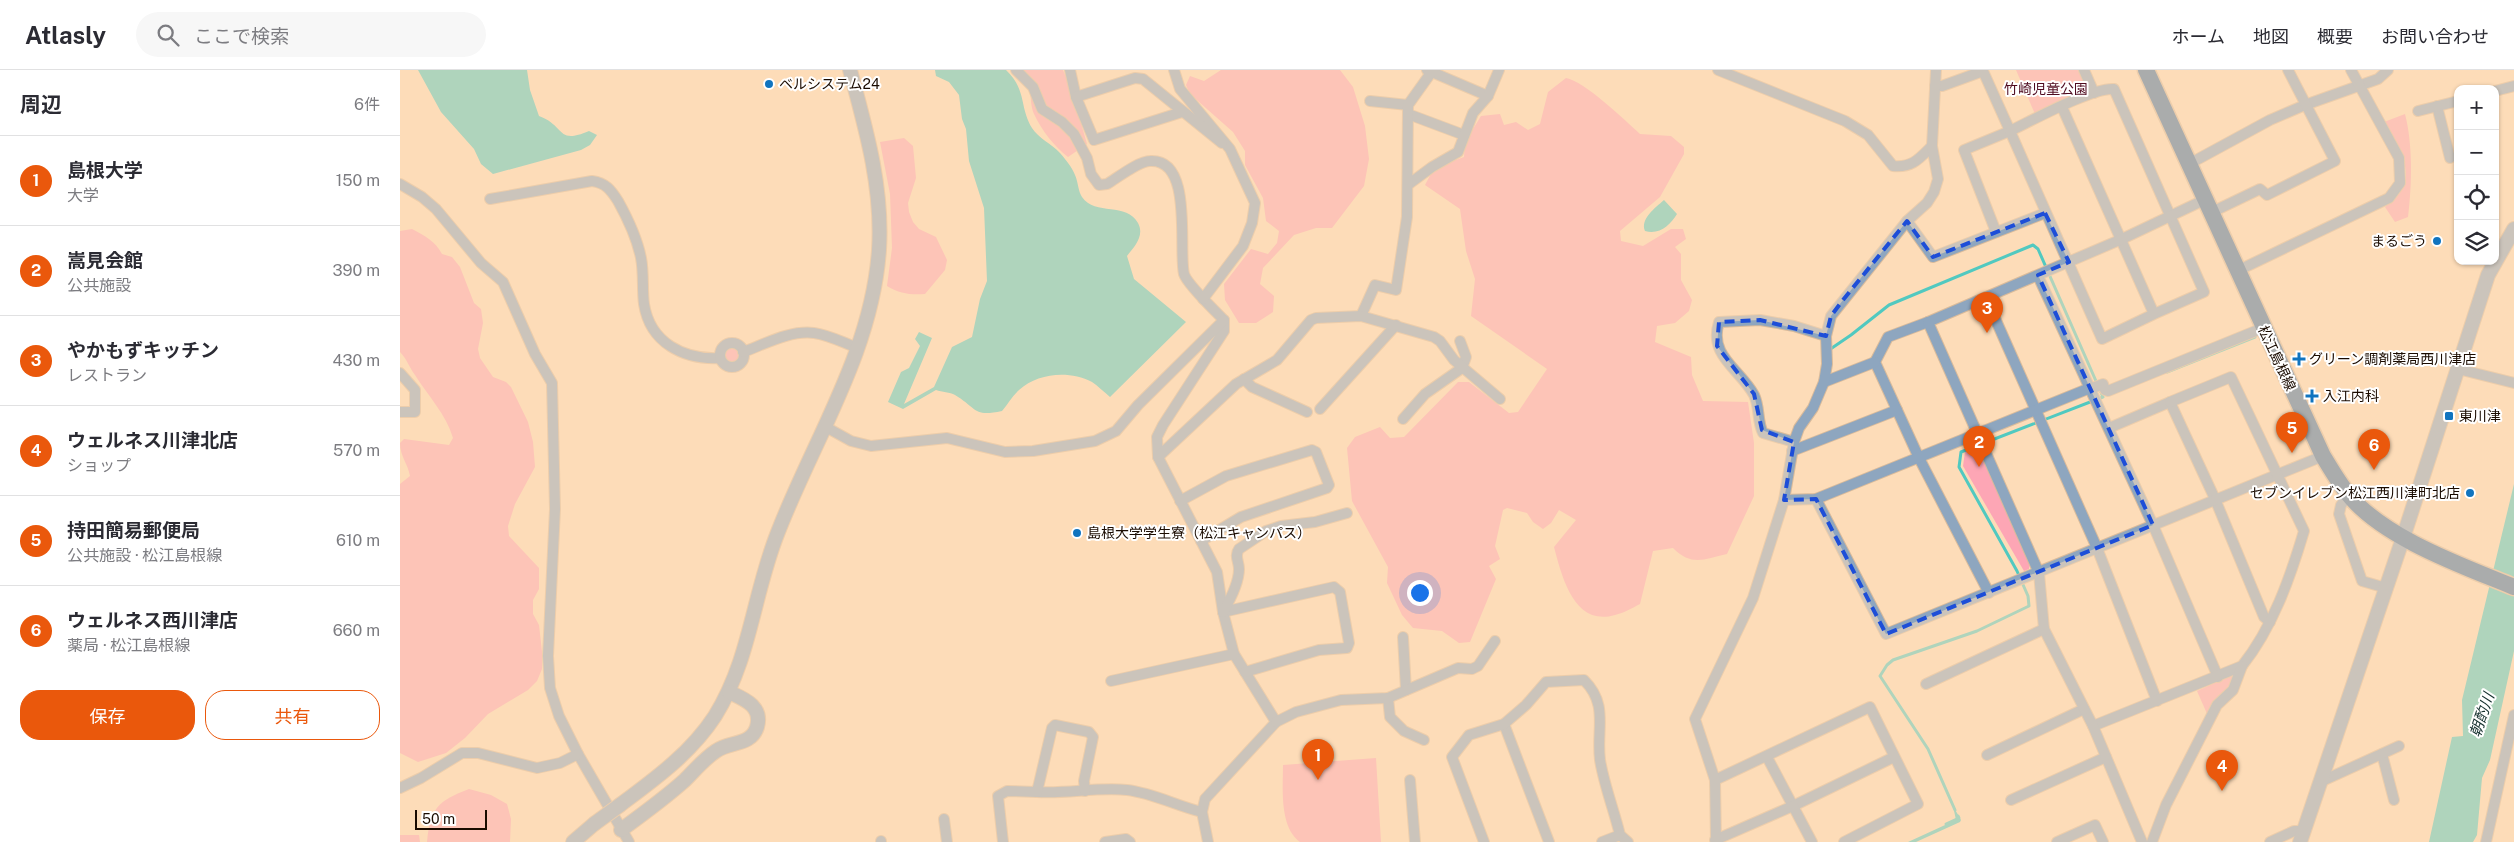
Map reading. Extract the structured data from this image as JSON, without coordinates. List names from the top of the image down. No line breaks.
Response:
{"streets":{"main road":["松江島根線"]},"water":["朝酌川"],"parks":["竹崎児童公園"],"places":{"other":["ベルシステム24","まるごう","セブンイレブン松江西川津町北店","島根大学学生寮（松江キャンパス）"],"health":["グリーン調剤薬局西川津店","入江内科"],"transit":["東川津"]},"scale_bar":"50 m","page":{"header":"Atlasly","search":"ここで検索","nav":["ホーム","地図","概要","お問い合わせ"],"heading":["周辺","6件"],"map_buttons":["+","−"],"list":[{"mark":"1","name":"島根大学","note":"大学","value":"150 m"},{"mark":"2","name":"嵩見会館","note":"公共施設","value":"390 m"},{"mark":"3","name":"やかもずキッチン","note":"レストラン","value":"430 m"},{"mark":"4","name":"ウェルネス川津北店","note":"ショップ","value":"570 m"},{"mark":"5","name":"持田簡易郵便局","note":"公共施設 · 松江島根線","value":"610 m"},{"mark":"6","name":"ウェルネス西川津店","note":"薬局 · 松江島根線","value":"660 m"}],"pins":["3","5","2","6","1","4"],"buttons":["保存","共有"],"scale":"50 m"}}
